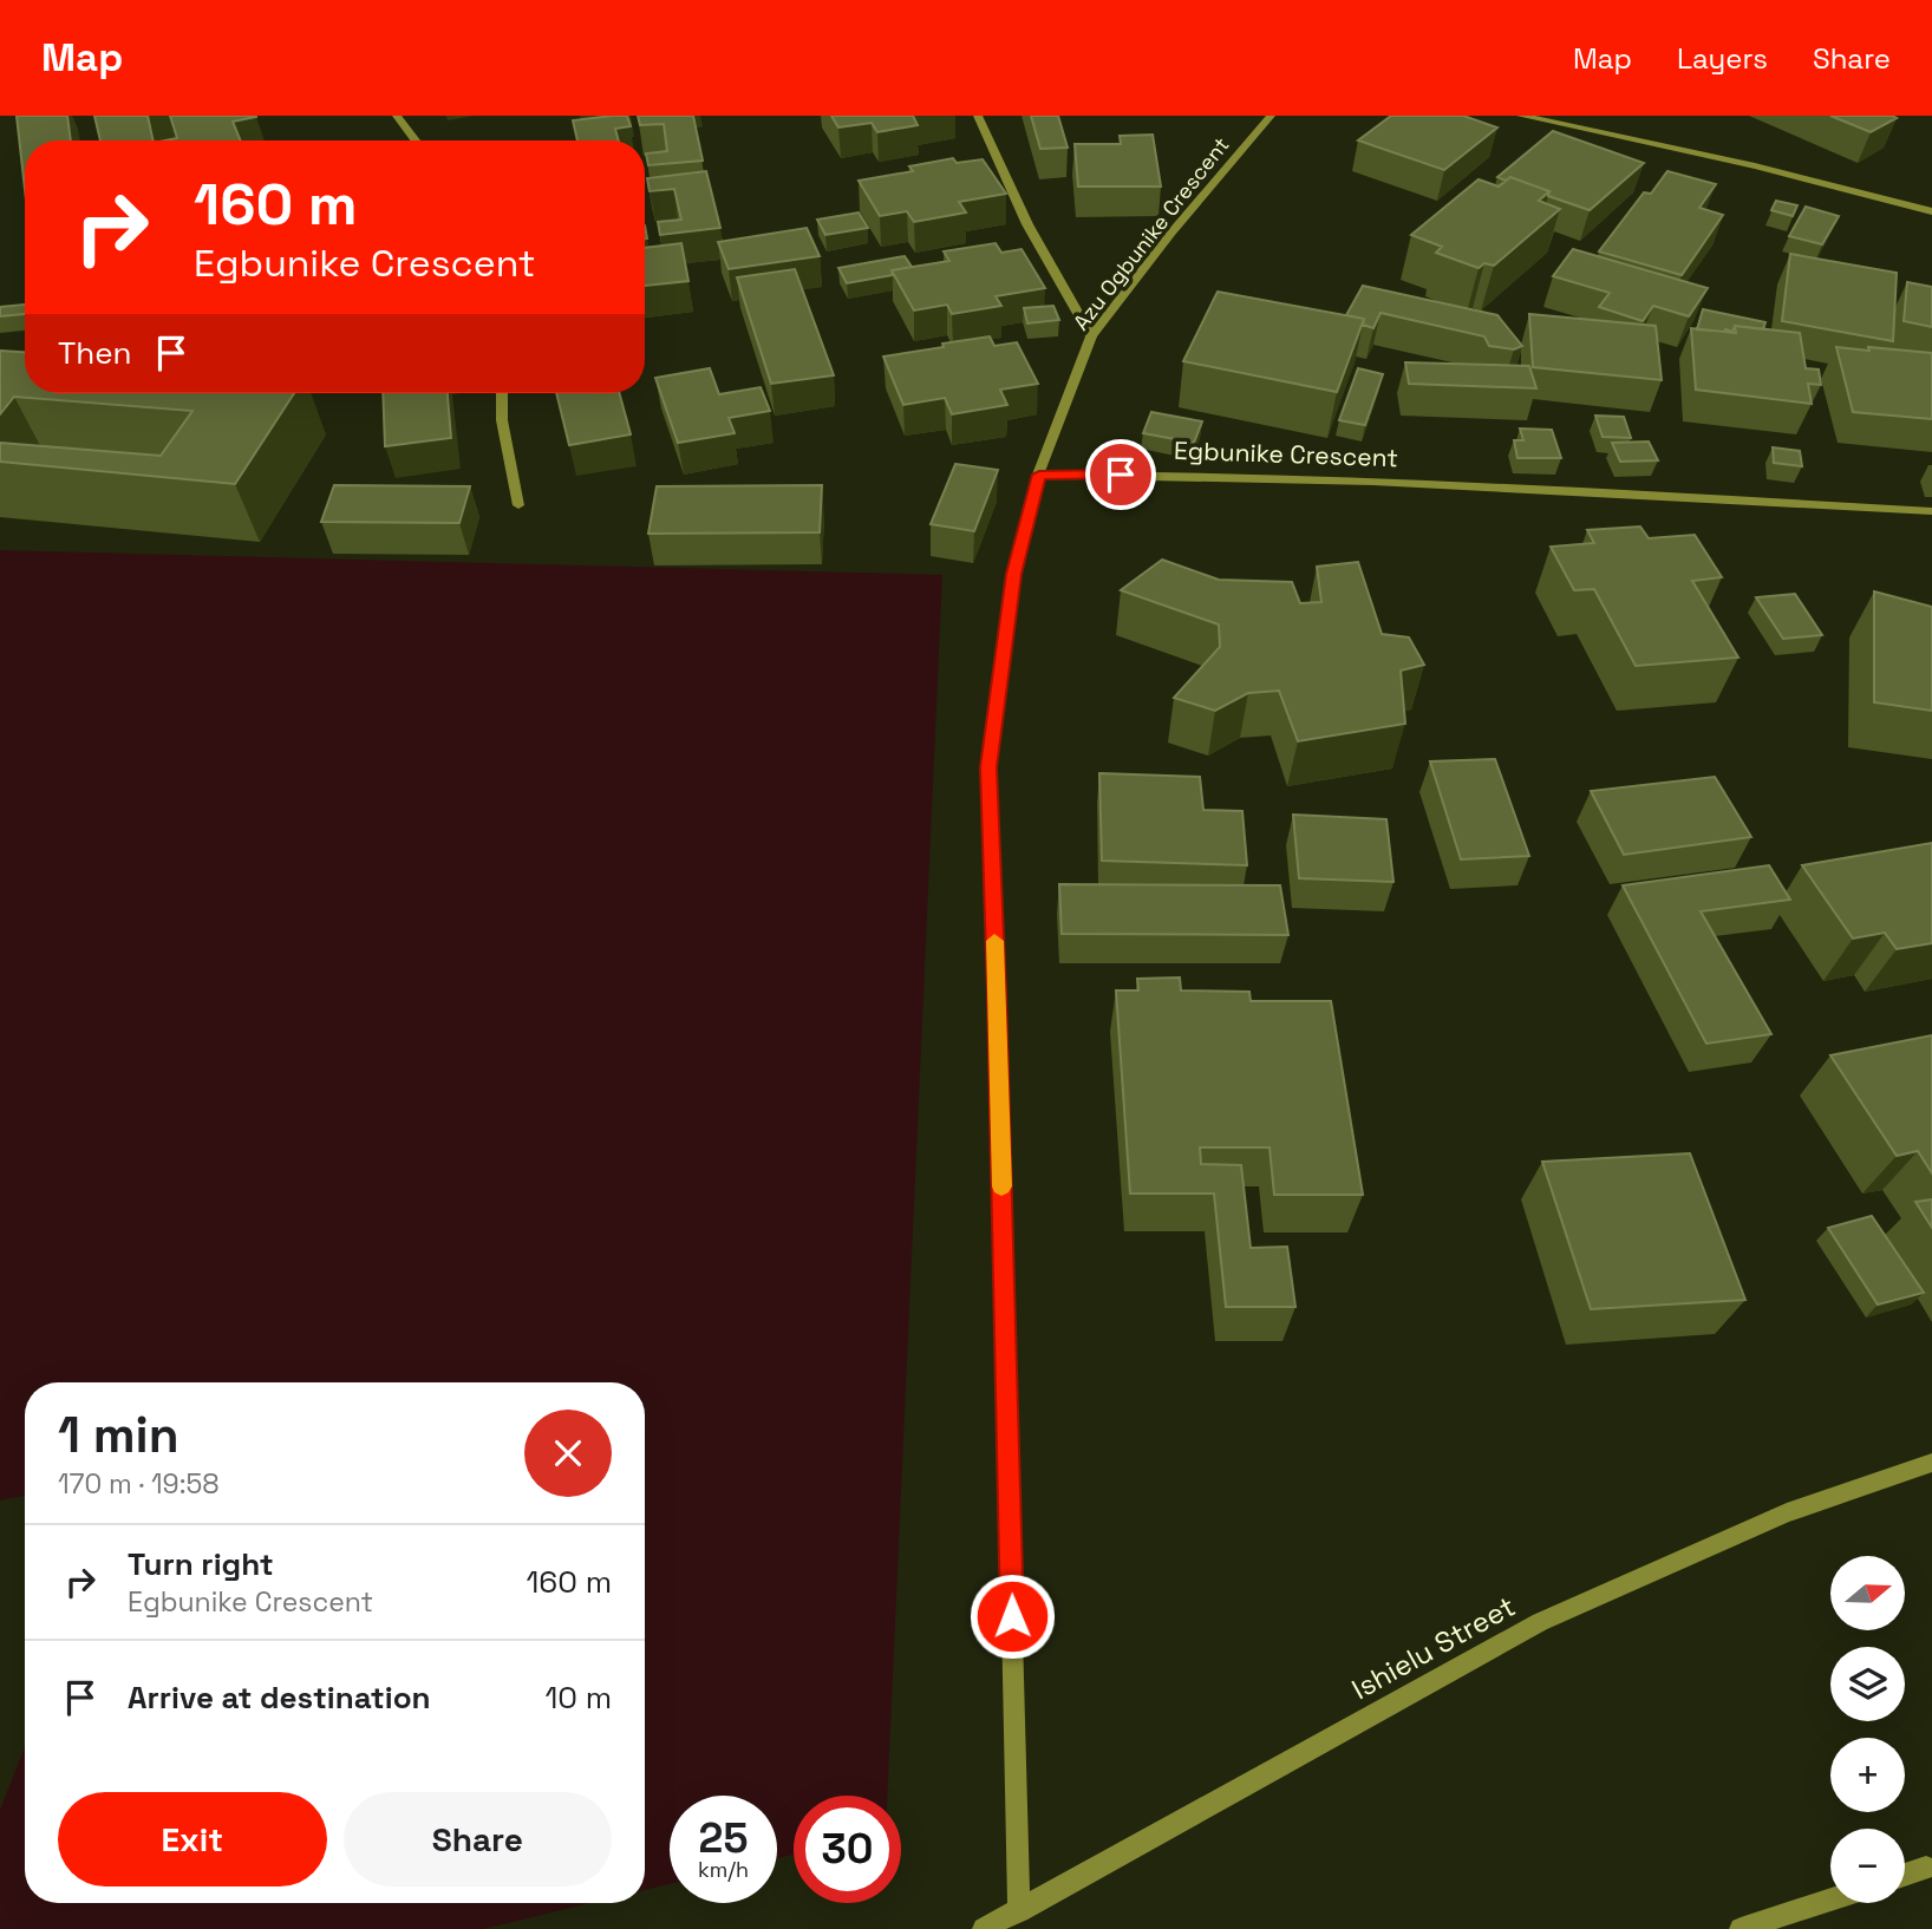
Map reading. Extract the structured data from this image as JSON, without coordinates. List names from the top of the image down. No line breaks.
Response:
{"streets":{"street":["Azu Ogbunike Crescent","Egbunike Crescent","Ishielu Street"]},"crossings":[["Azu Ogbunike Crescent","Egbunike Crescent"]],"north":"right","page":{"header":"Map","nav":["Map","Layers","Share"],"turn":["160 m","Egbunike Crescent"],"then":"Then","heading":["1 min","170 m · 19:58"],"list":[{"name":"Turn right","note":"Egbunike Crescent","value":"160 m"},{"name":"Arrive at destination","value":"10 m"}],"map_buttons":["+","−"],"buttons":["Exit","Share"],"speed":"25 km/h","limit":"30"}}
